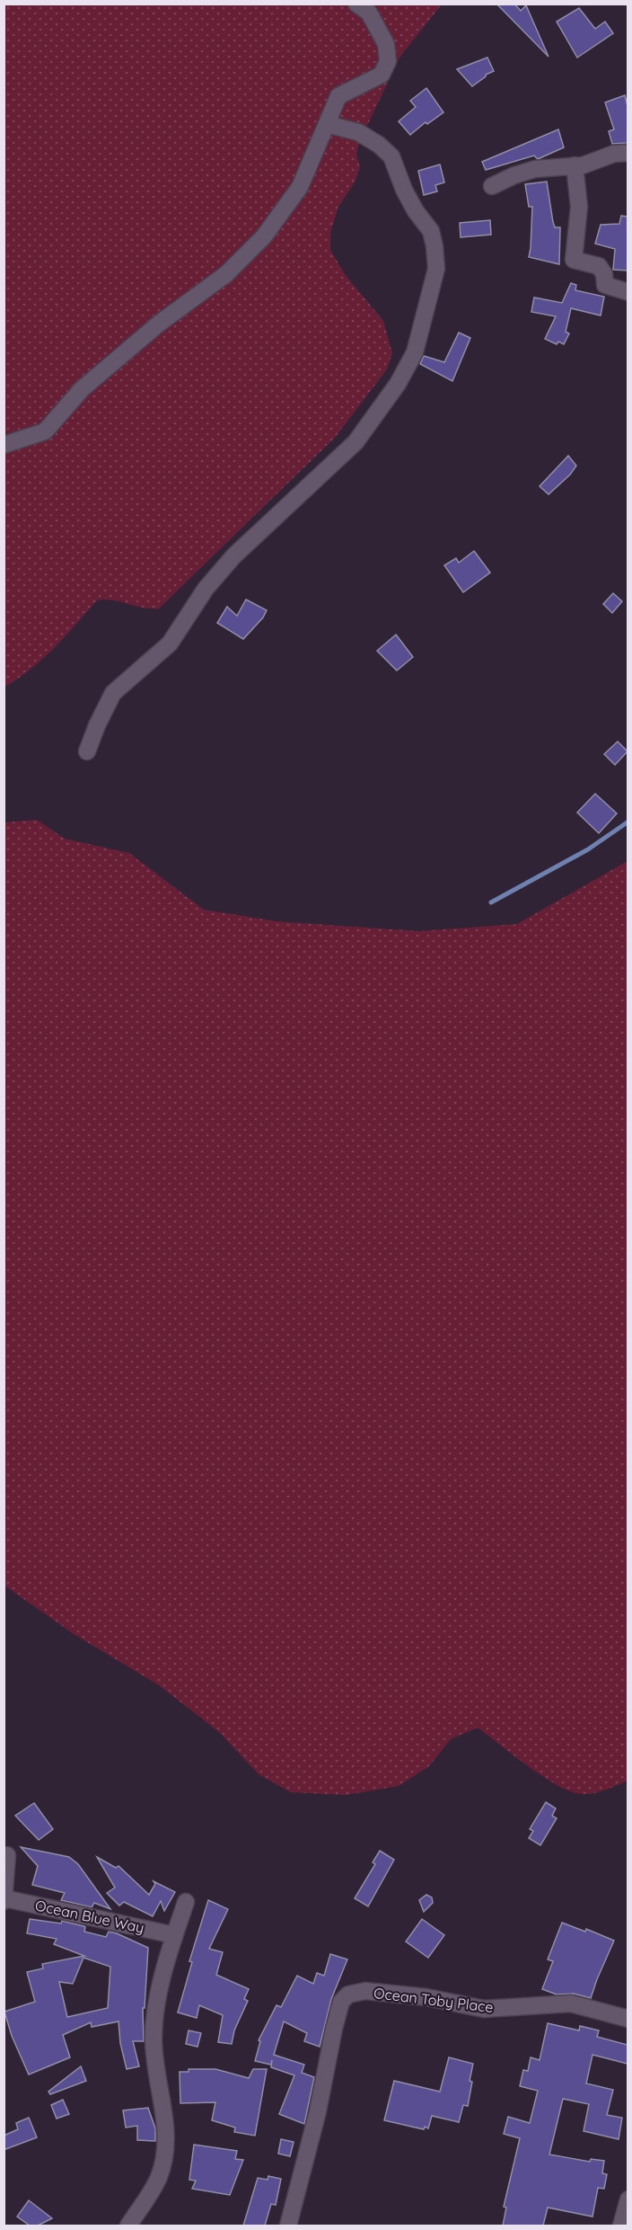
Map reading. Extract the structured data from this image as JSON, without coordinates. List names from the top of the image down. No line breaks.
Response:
{"streets":{"street":["Ocean Blue Way","Ocean Toby Place"]}}
